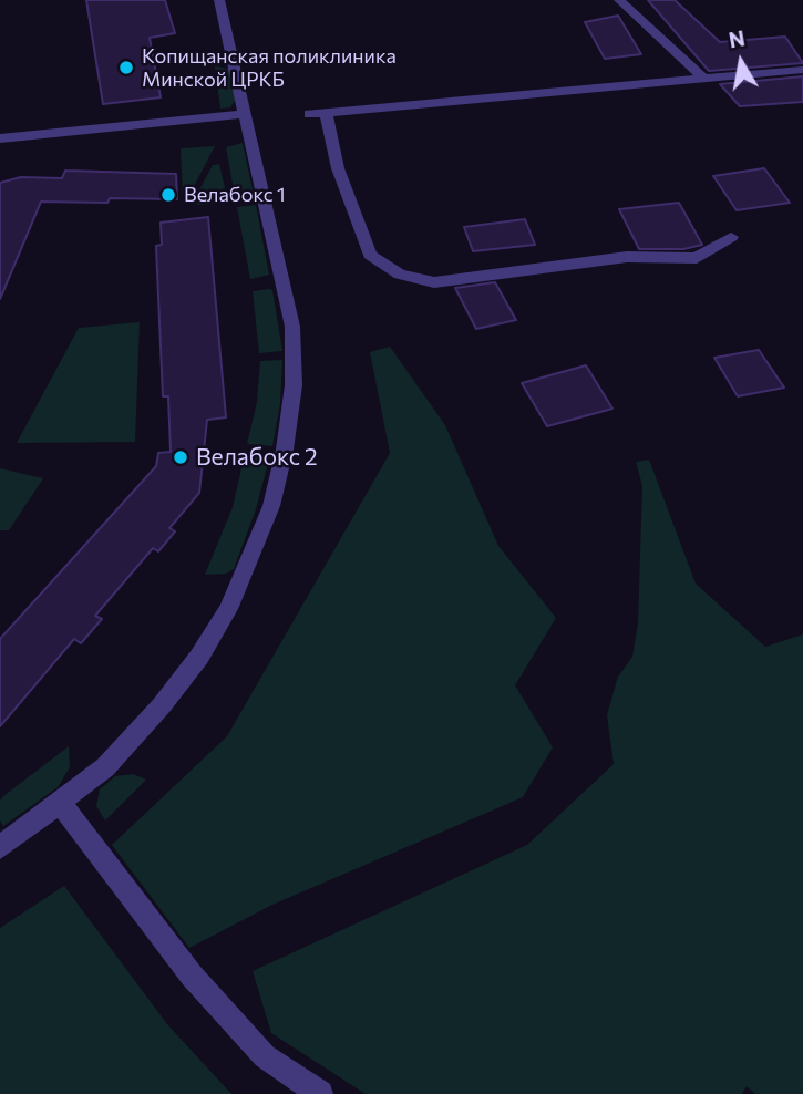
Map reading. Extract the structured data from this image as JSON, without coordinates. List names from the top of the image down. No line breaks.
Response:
{"places":["Копищанская поликлиника Минской ЦРКБ","Велабокс 1","Велабокс 2"],"north":"top"}
